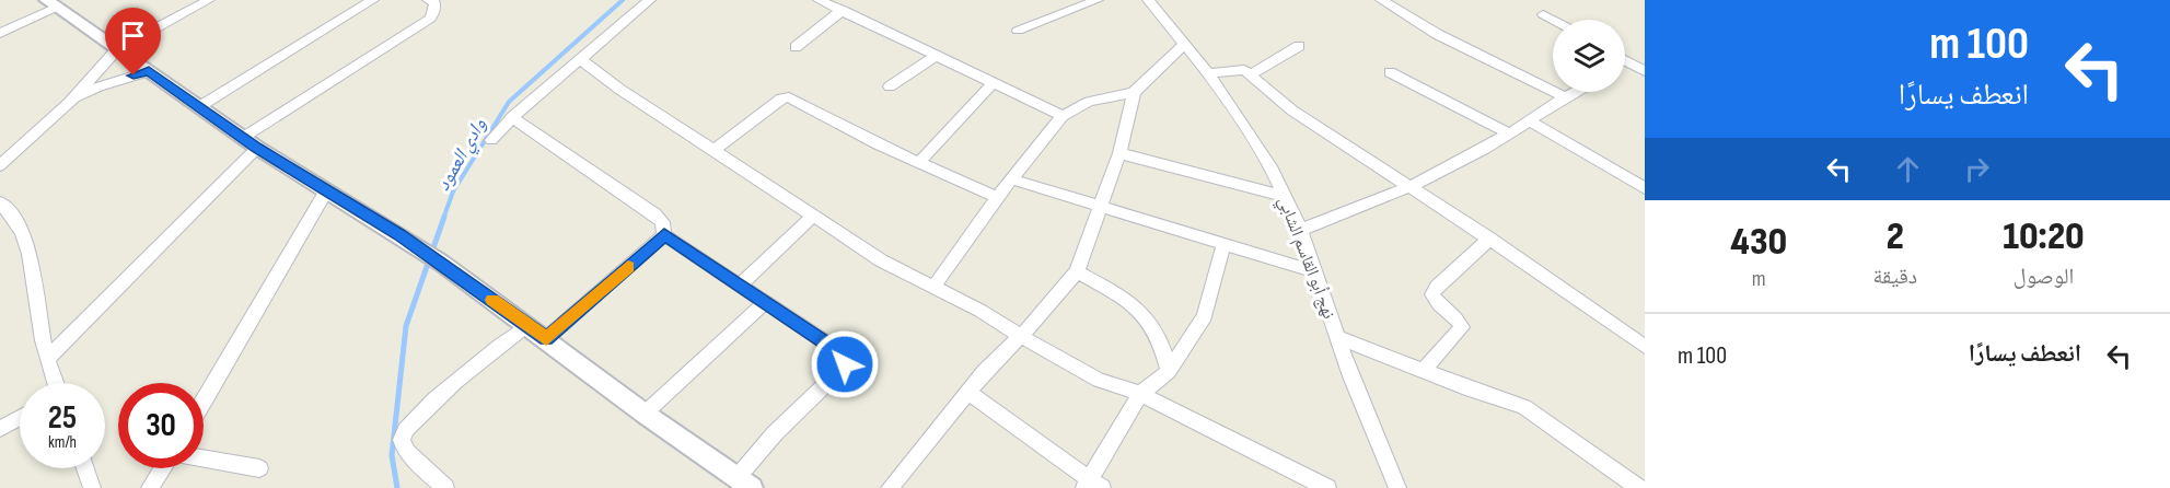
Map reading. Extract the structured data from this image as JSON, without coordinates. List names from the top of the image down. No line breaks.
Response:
{"streets":{"street":["نهج أبو القاسم الشابي"]},"water":["وادي العمود"],"page":{"turn":["100 m","انعطف يسارًا"],"eta":["10:20","الوصول","2","دقيقة","430","m"],"list":[{"name":"انعطف يسارًا","value":"100 m"}],"speed":"25 km/h","limit":"30"}}
